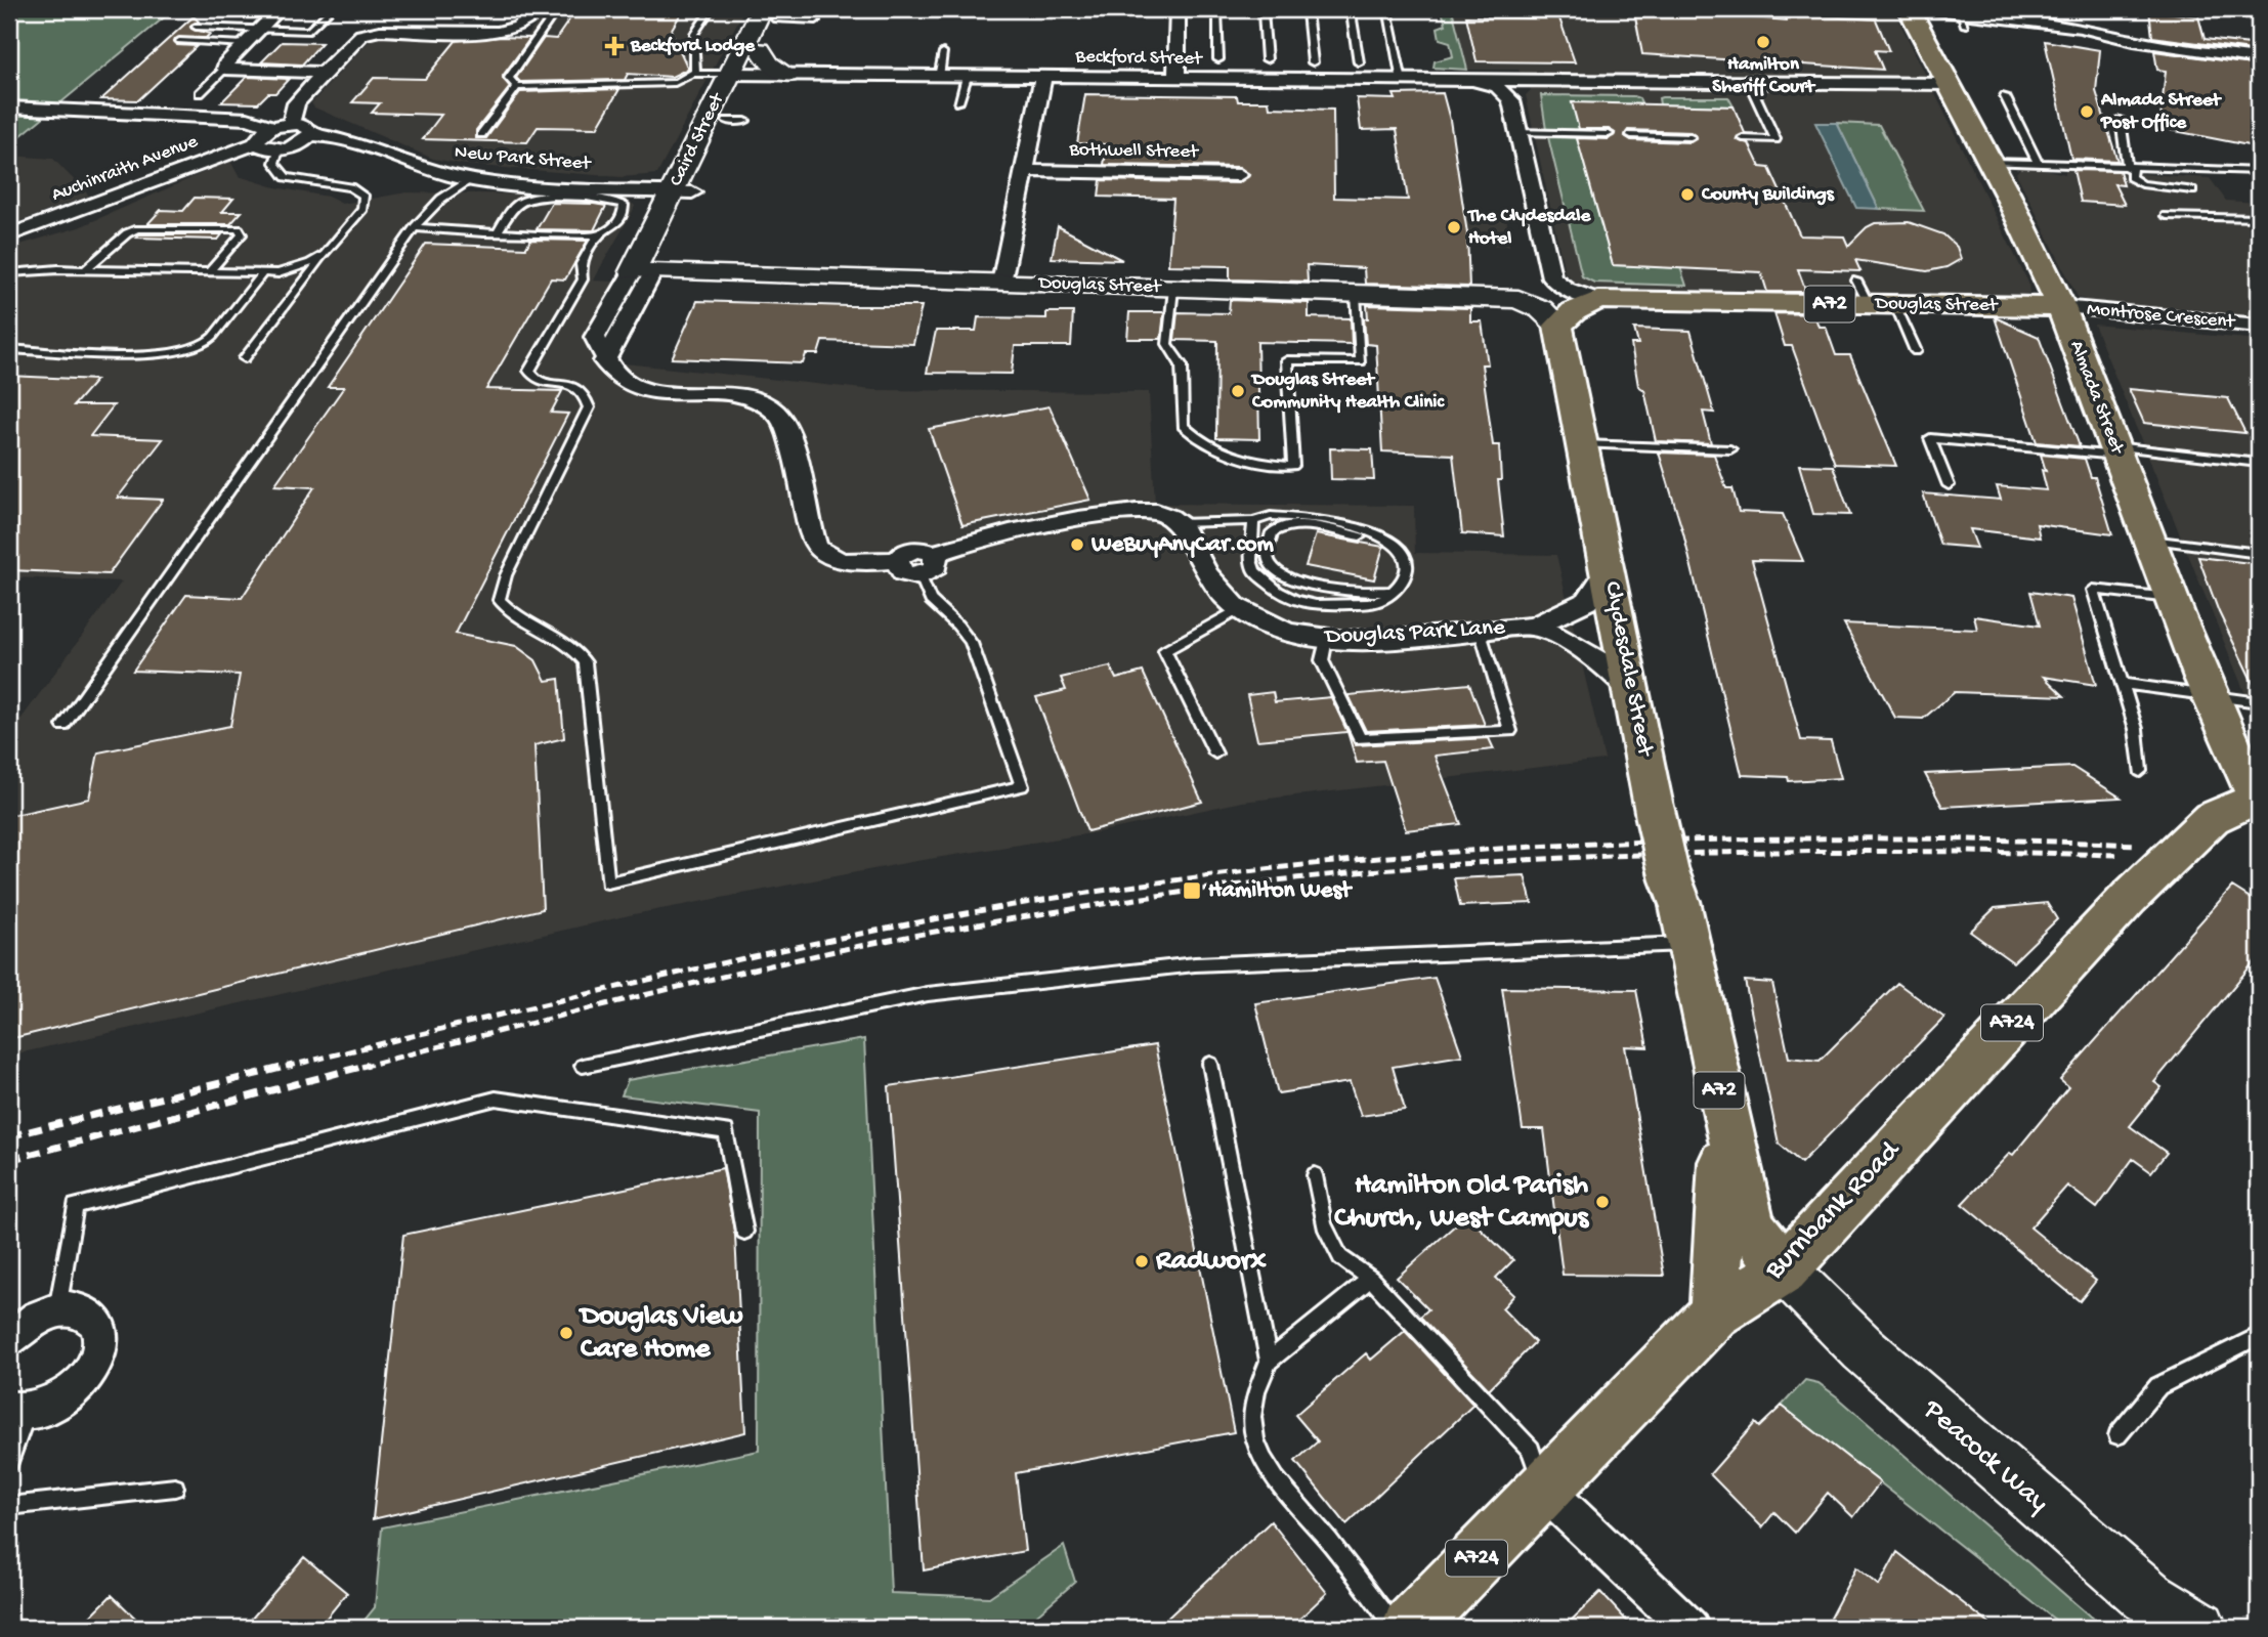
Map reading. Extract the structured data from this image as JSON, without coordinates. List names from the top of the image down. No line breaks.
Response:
{"streets":{"main road":["Douglas Street","A72","Almada Street","Clydesdale Street","A724","Burnbank Road"],"street":["Beckford Street","Caird Street","Bothwell Street","New Park Street","Auchinraith Avenue","Montrose Crescent","Douglas Park Lane","Peacock Way"]},"crossings":[["Beckford Street","Caird Street"],["Beckford Street","Almada Street"],["Caird Street","New Park Street"],["Caird Street","Douglas Street"],["Douglas Street","Montrose Crescent"],["Douglas Street","Almada Street"],["Douglas Street","Clydesdale Street"],["Montrose Crescent","Almada Street"],["Almada Street","Burnbank Road"],["Douglas Park Lane","Clydesdale Street"],["Clydesdale Street","Burnbank Road"],["Clydesdale Street","Peacock Way"],["Burnbank Road","Peacock Way"]],"places":{"other":["Hamilton Sheriff Court","Almada Street Post Office","County Buildings","The Clydesdale Hotel","Douglas Street Community Health Clinic","WeBuyAnyCar.com","Hamilton Old Parish Church, West Campus","Radworx","Douglas View Care Home"],"health":["Beckford Lodge"],"transit":["Hamilton West"]}}
